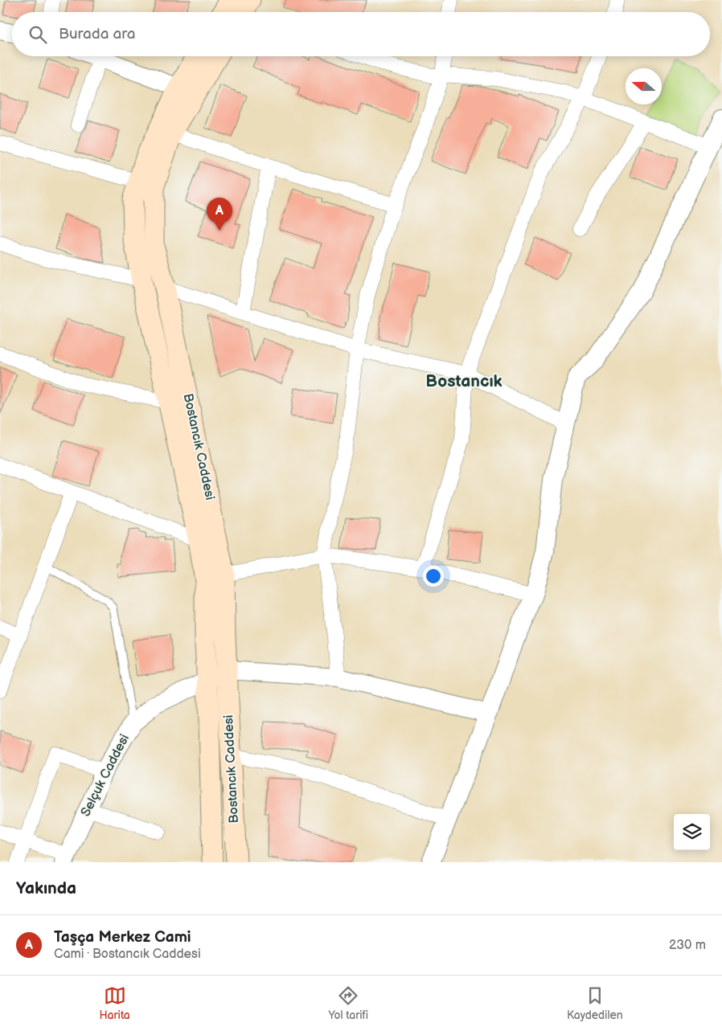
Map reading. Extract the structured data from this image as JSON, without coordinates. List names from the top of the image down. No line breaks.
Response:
{"streets":{"main road":["Bostancık Caddesi"],"street":["Selçuk Caddesi"]},"crossings":[["Bostancık Caddesi","Selçuk Caddesi"]],"districts":["Bostancık"],"north":"left","page":{"search":"Burada ara","pins":"A","heading":"Yakında","list":[{"mark":"A","name":"Taşça Merkez Cami","note":"Cami · Bostancık Caddesi","value":"230 m"}],"nav":["Harita","Yol tarifi","Kaydedilen"]}}
